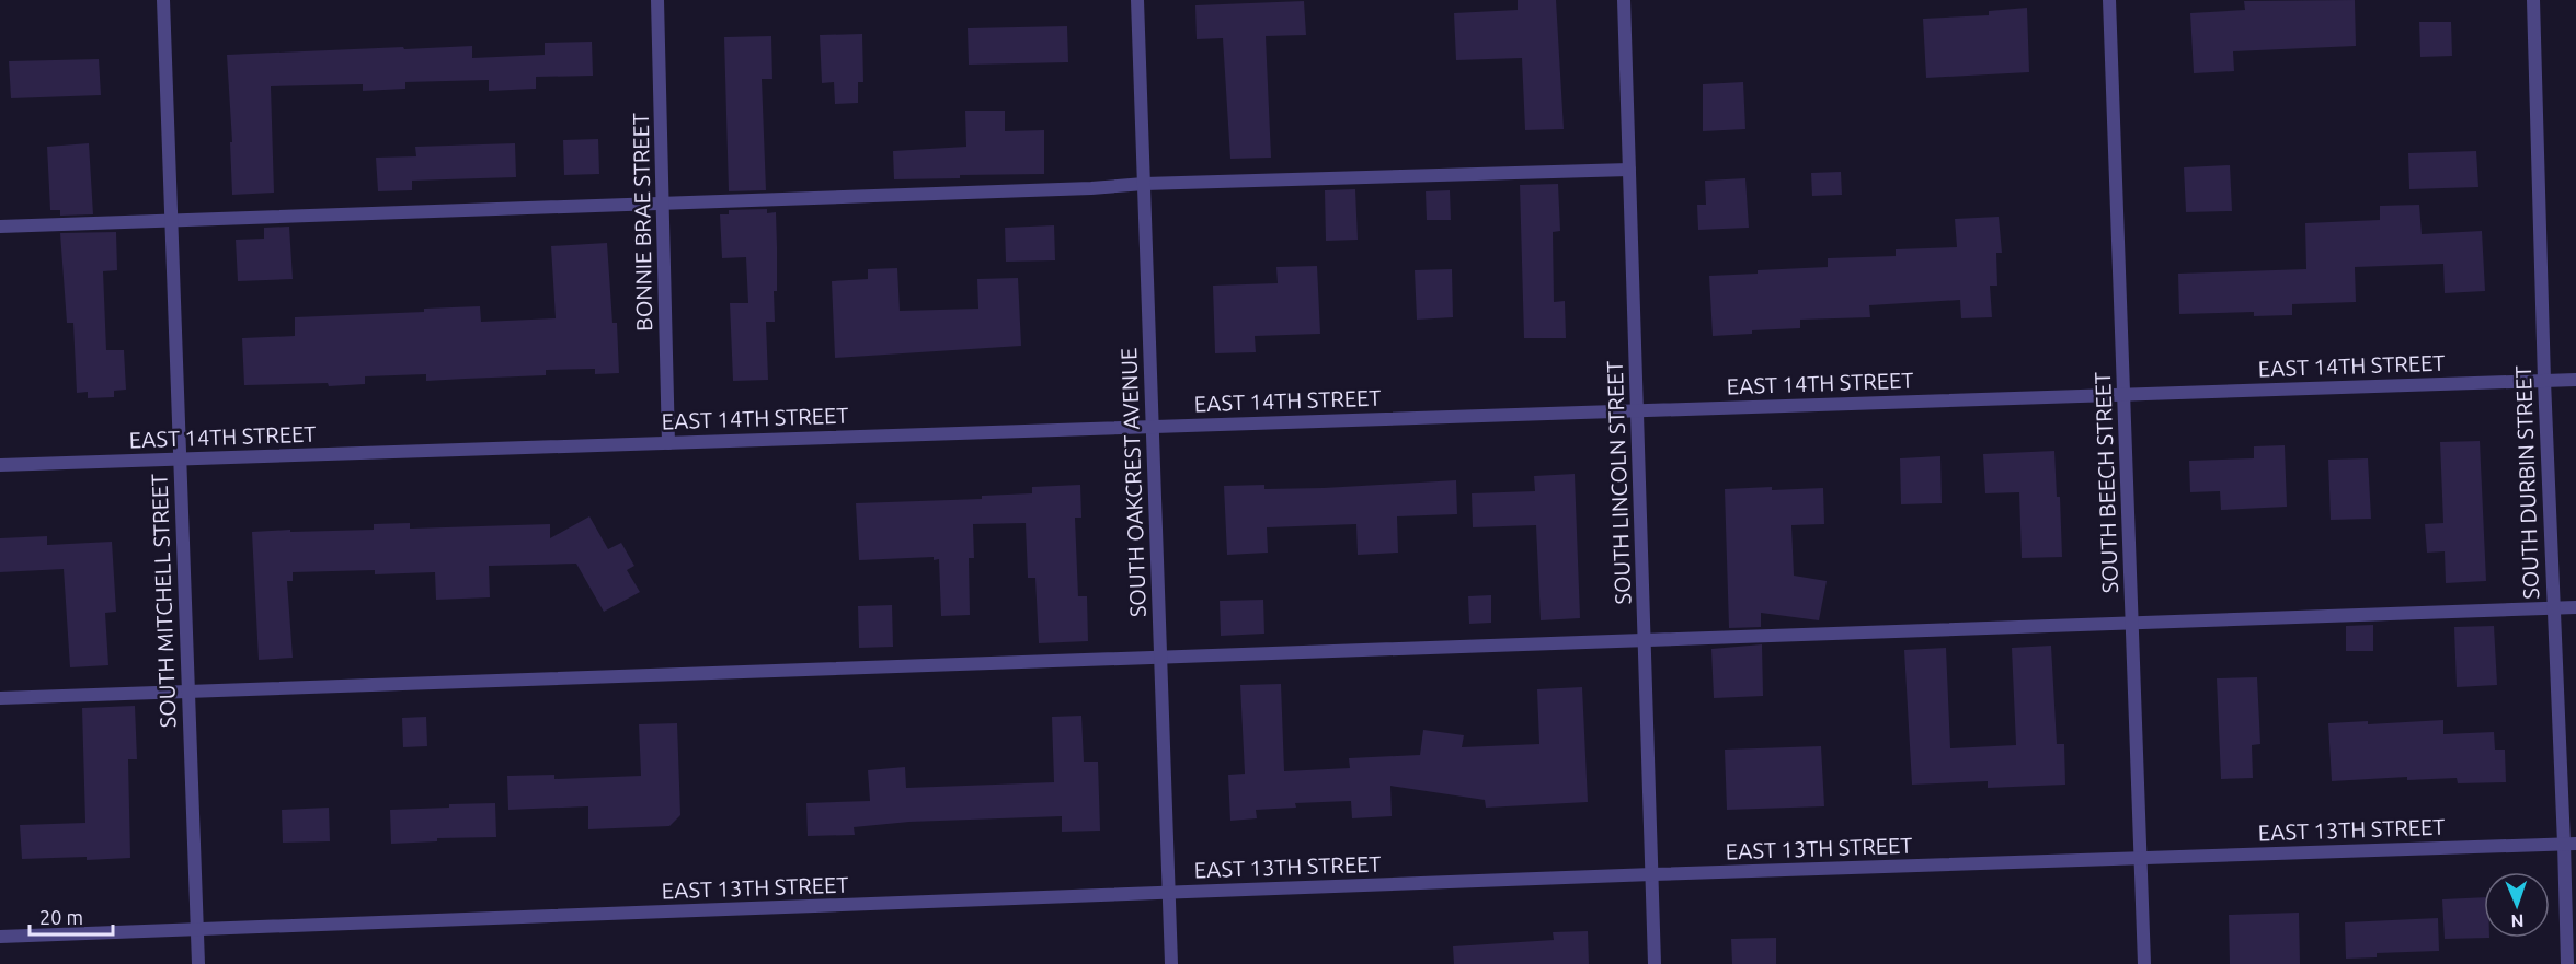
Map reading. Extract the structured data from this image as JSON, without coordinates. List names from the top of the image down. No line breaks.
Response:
{"streets":{"street":["BONNIE BRAE STREET","EAST 14TH STREET","SOUTH OAKCREST AVENUE","SOUTH LINCOLN STREET","SOUTH BEECH STREET","SOUTH DURBIN STREET","SOUTH MITCHELL STREET","EAST 13TH STREET"]},"crossings":[["BONNIE BRAE STREET","EAST 14TH STREET"],["EAST 14TH STREET","SOUTH OAKCREST AVENUE"],["EAST 14TH STREET","SOUTH LINCOLN STREET"],["EAST 14TH STREET","SOUTH BEECH STREET"],["EAST 14TH STREET","SOUTH DURBIN STREET"],["EAST 14TH STREET","SOUTH MITCHELL STREET"],["SOUTH OAKCREST AVENUE","EAST 13TH STREET"],["SOUTH LINCOLN STREET","EAST 13TH STREET"],["SOUTH BEECH STREET","EAST 13TH STREET"],["SOUTH DURBIN STREET","EAST 13TH STREET"],["SOUTH MITCHELL STREET","EAST 13TH STREET"]],"scale_bar":"20 m","north":"bottom"}
